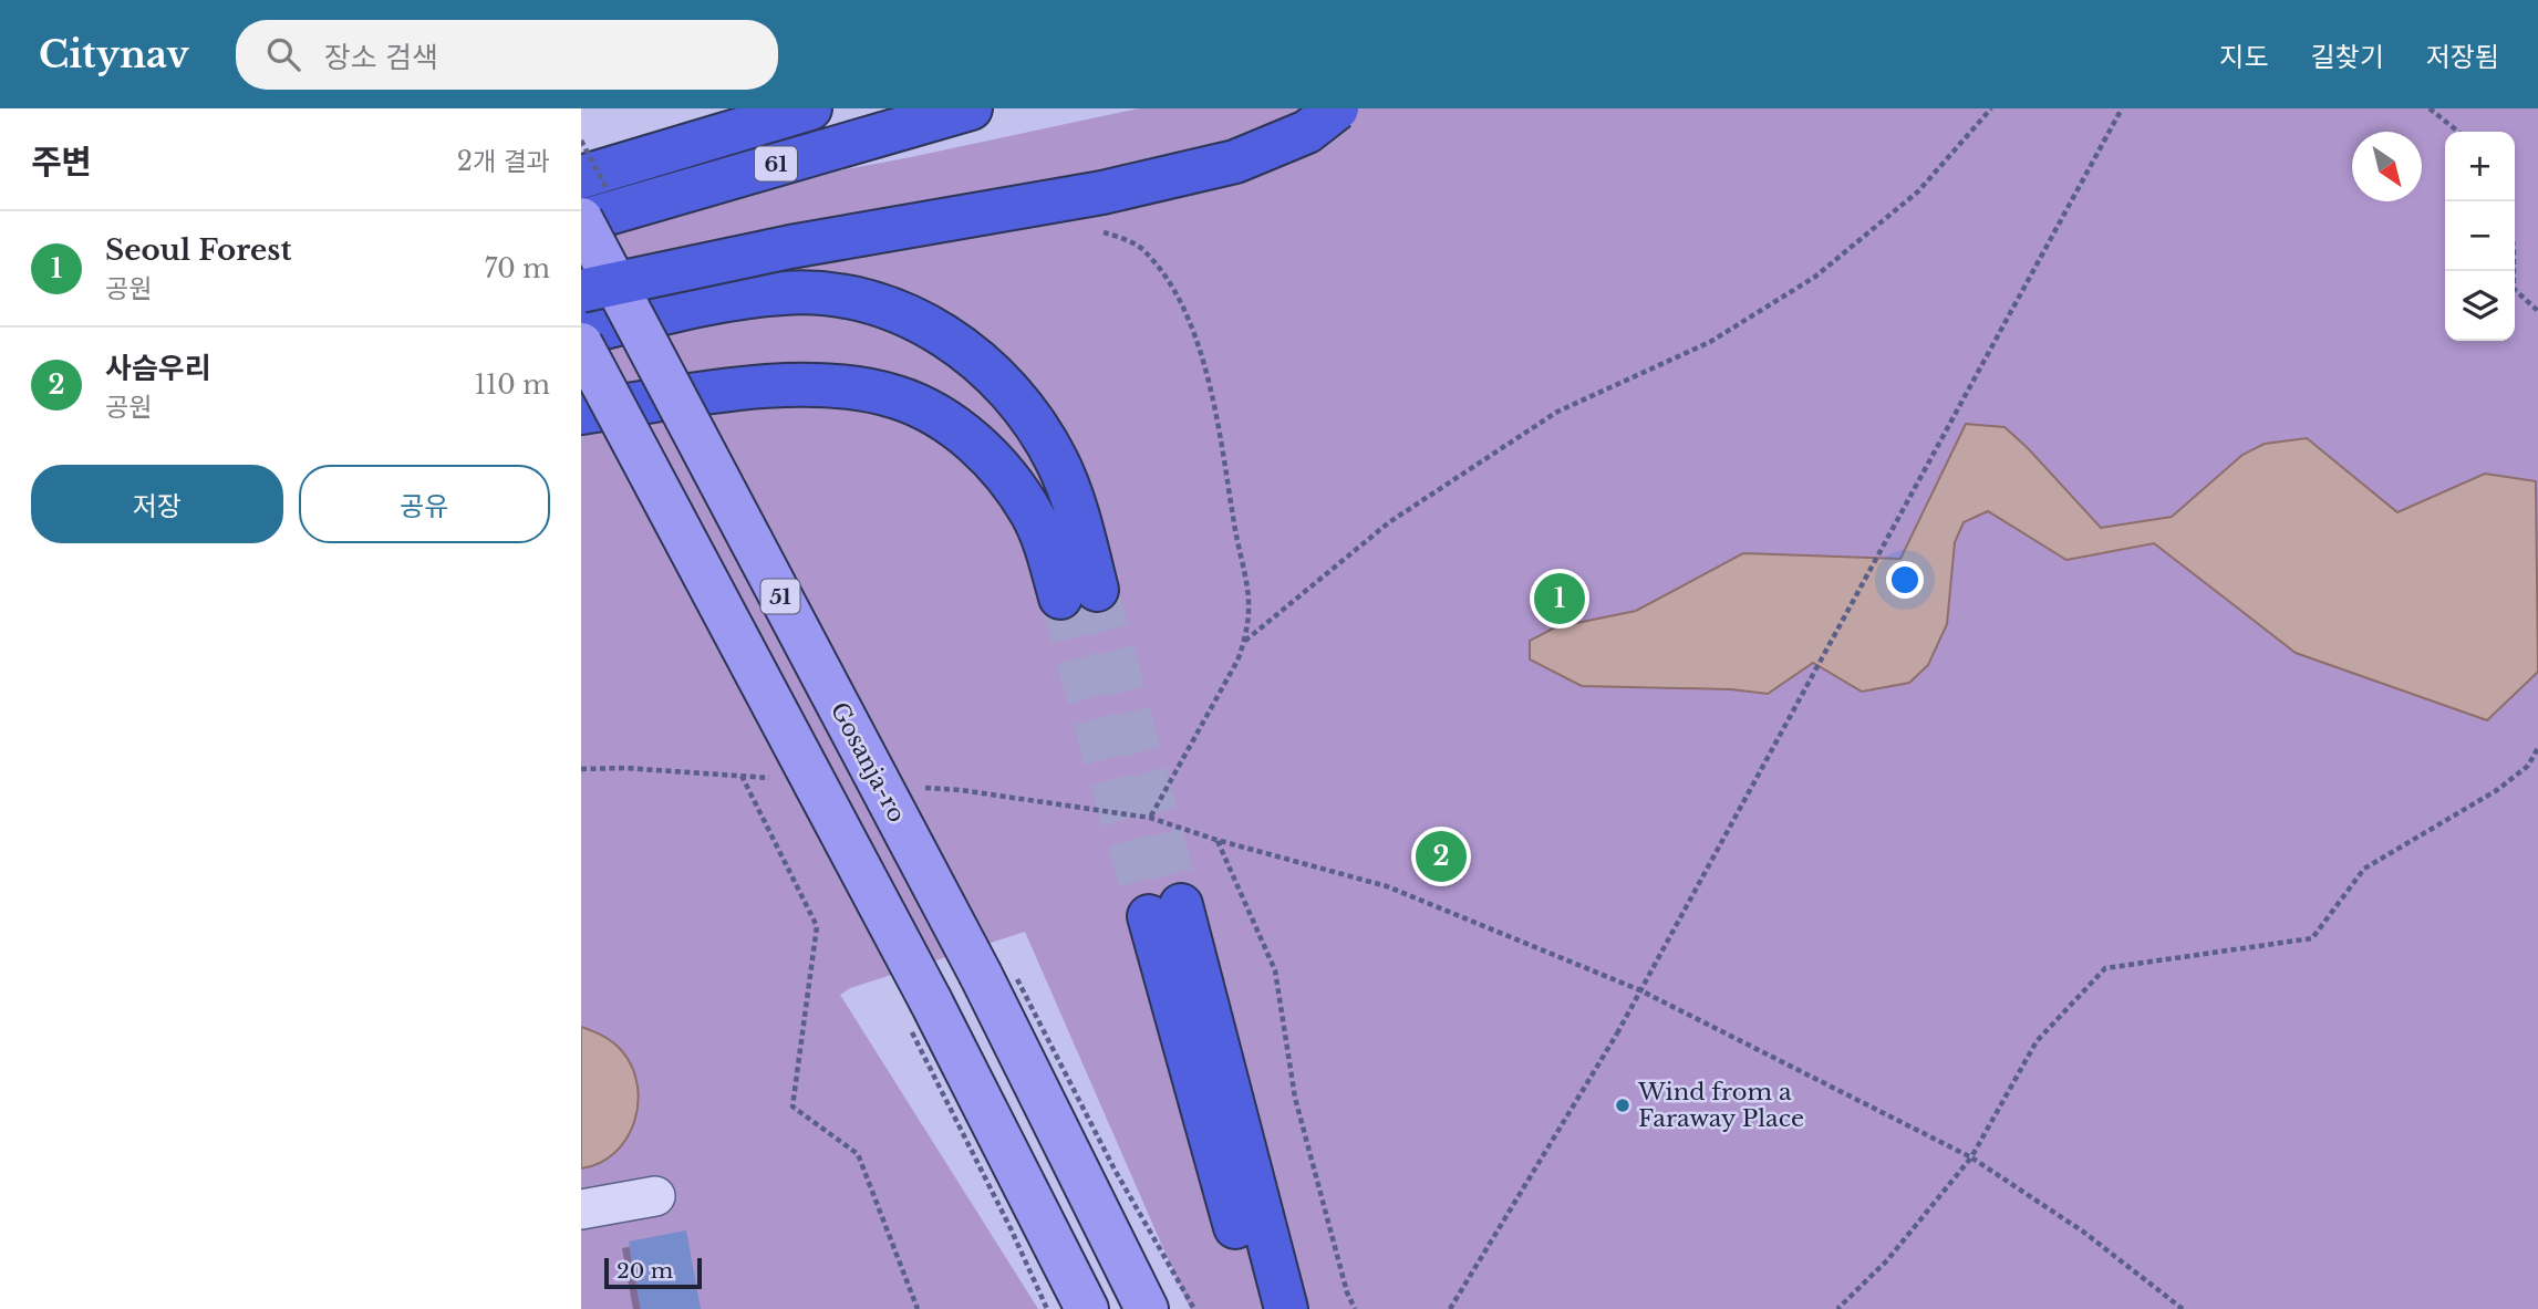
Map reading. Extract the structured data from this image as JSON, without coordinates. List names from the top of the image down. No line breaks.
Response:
{"streets":{"highway":["61"],"main road":["51","Gosanja-ro"]},"crossings":[["61","Gosanja-ro"]],"places":["Wind from a Faraway Place"],"scale_bar":"20 m","north":"bottom right","page":{"header":"Citynav","search":"장소 검색","nav":["지도","길찾기","저장됨"],"heading":["주변","2개 결과"],"map_buttons":["+","−"],"list":[{"mark":"1","name":"Seoul Forest","note":"공원","value":"70 m"},{"mark":"2","name":"사슴우리","note":"공원","value":"110 m"}],"buttons":["저장","공유"],"pins":["1","2"],"scale":"20 m"}}
